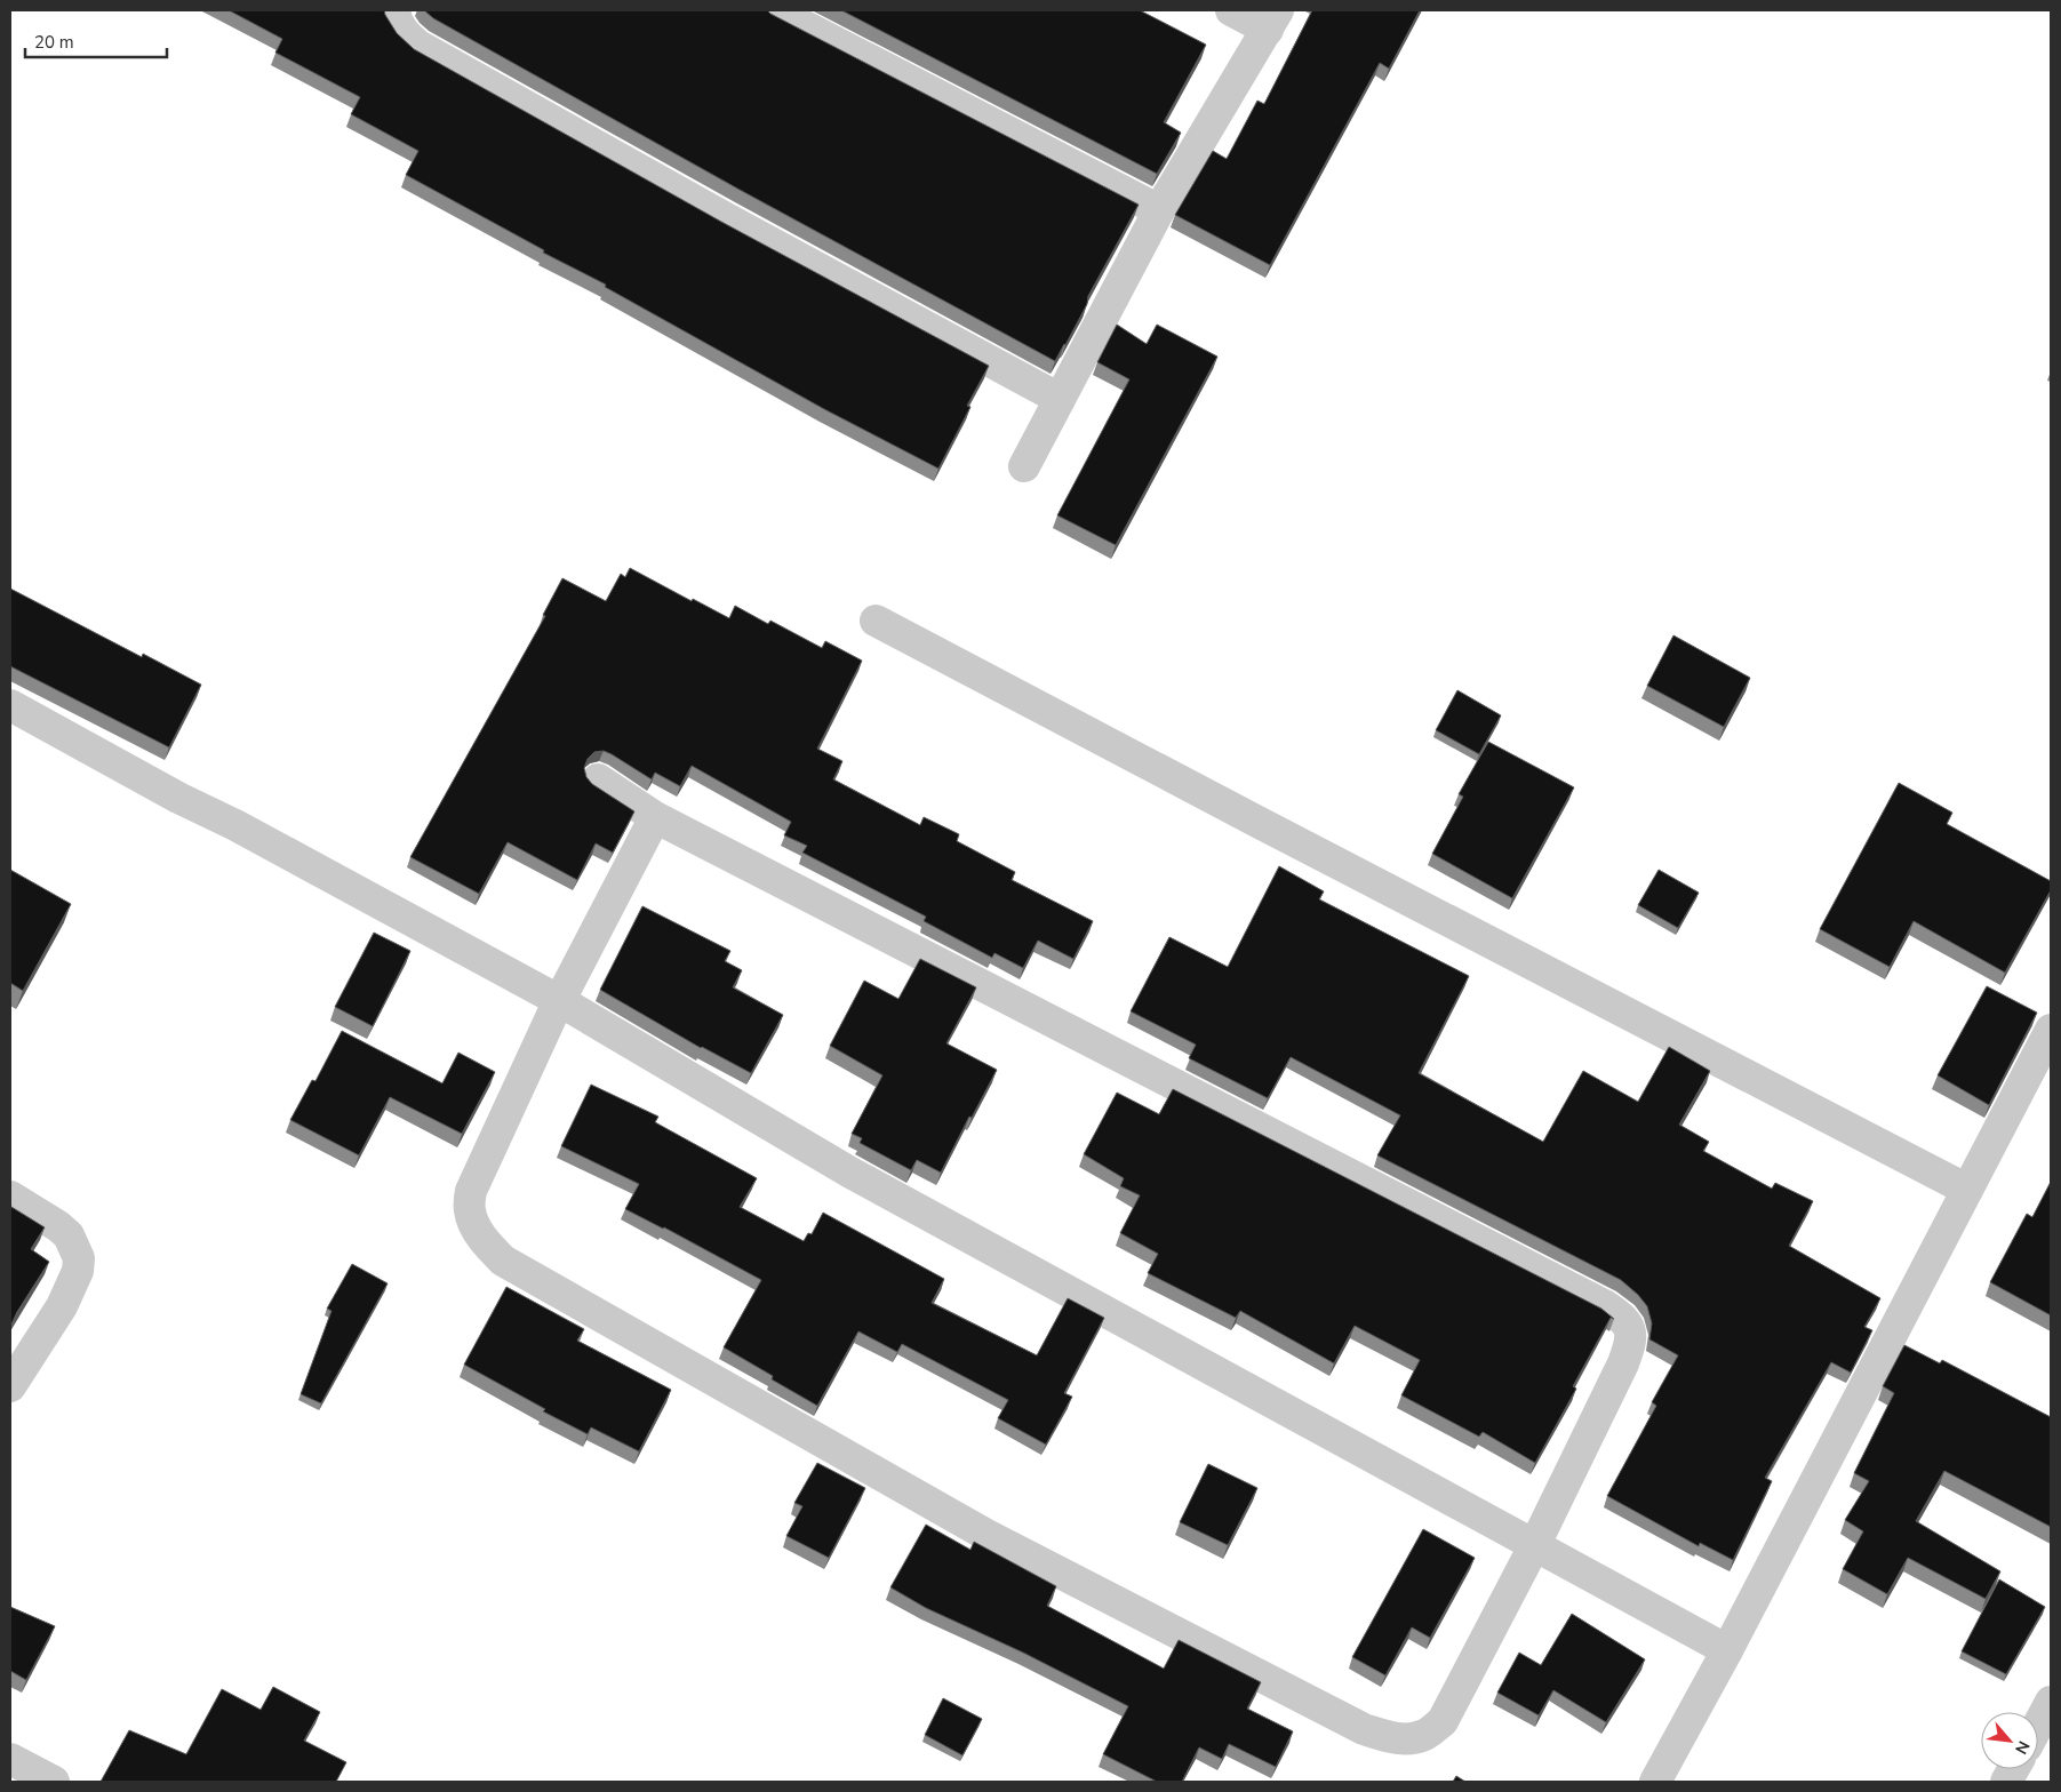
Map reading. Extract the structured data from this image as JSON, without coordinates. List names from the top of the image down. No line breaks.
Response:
{"scale_bar":"20 m","north":"bottom right"}
